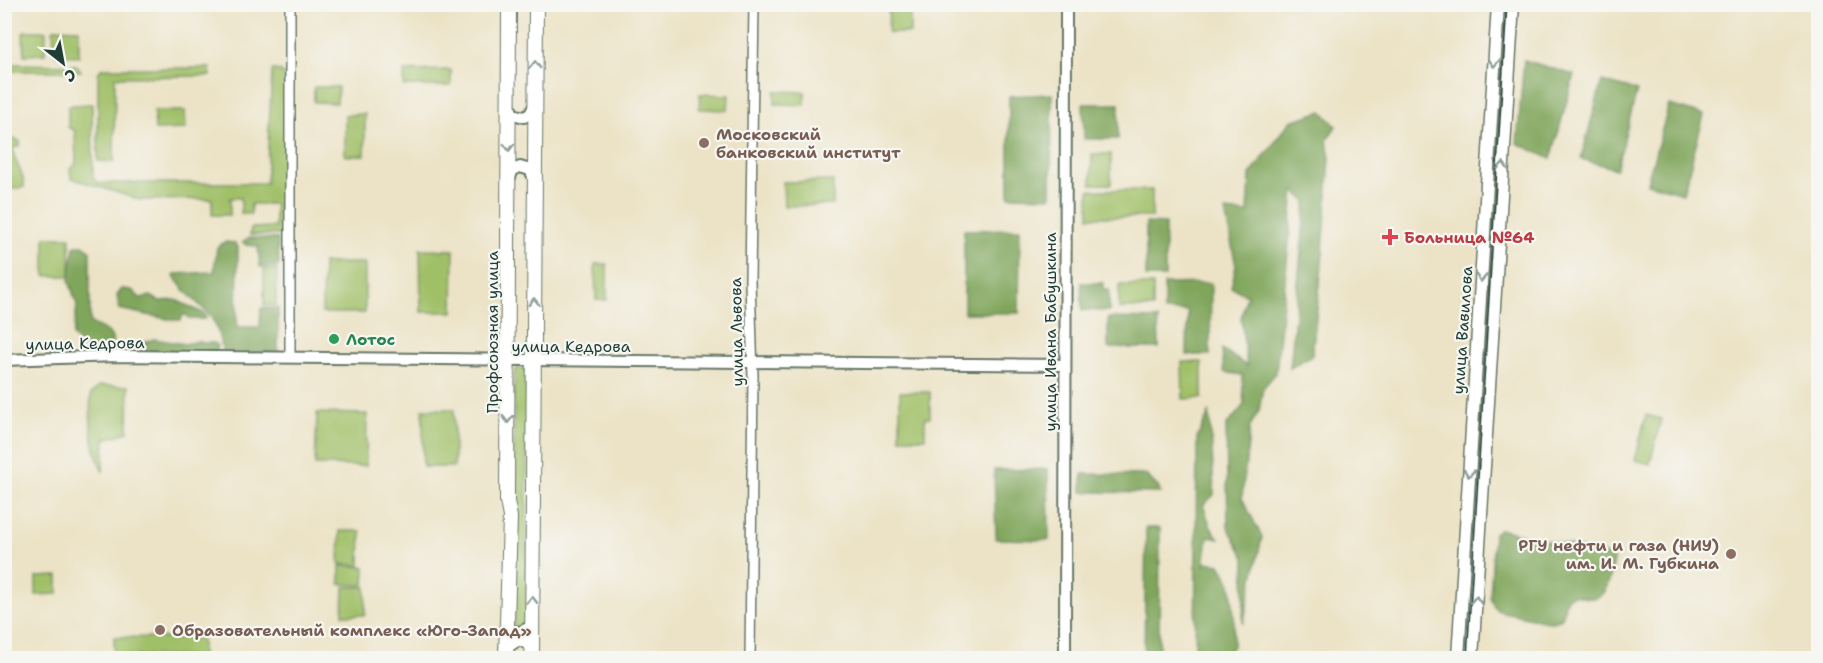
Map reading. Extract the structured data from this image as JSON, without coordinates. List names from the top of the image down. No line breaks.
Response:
{"streets":{"main road":["улица Вавилова","Профсоюзная улица"],"street":["улица Львова","улица Ивана Бабушкина","улица Кедрова"]},"crossings":[["Профсоюзная улица","улица Кедрова"],["улица Львова","улица Кедрова"],["улица Ивана Бабушкина","улица Кедрова"]],"places":{"other":["Московский банковский институт","Лотос","РГУ нефти и газа (НИУ) им. И. М. Губкина","Образовательный комплекс «Юго-Запад»"],"health":["Больница №64"]},"north":"bottom right"}
